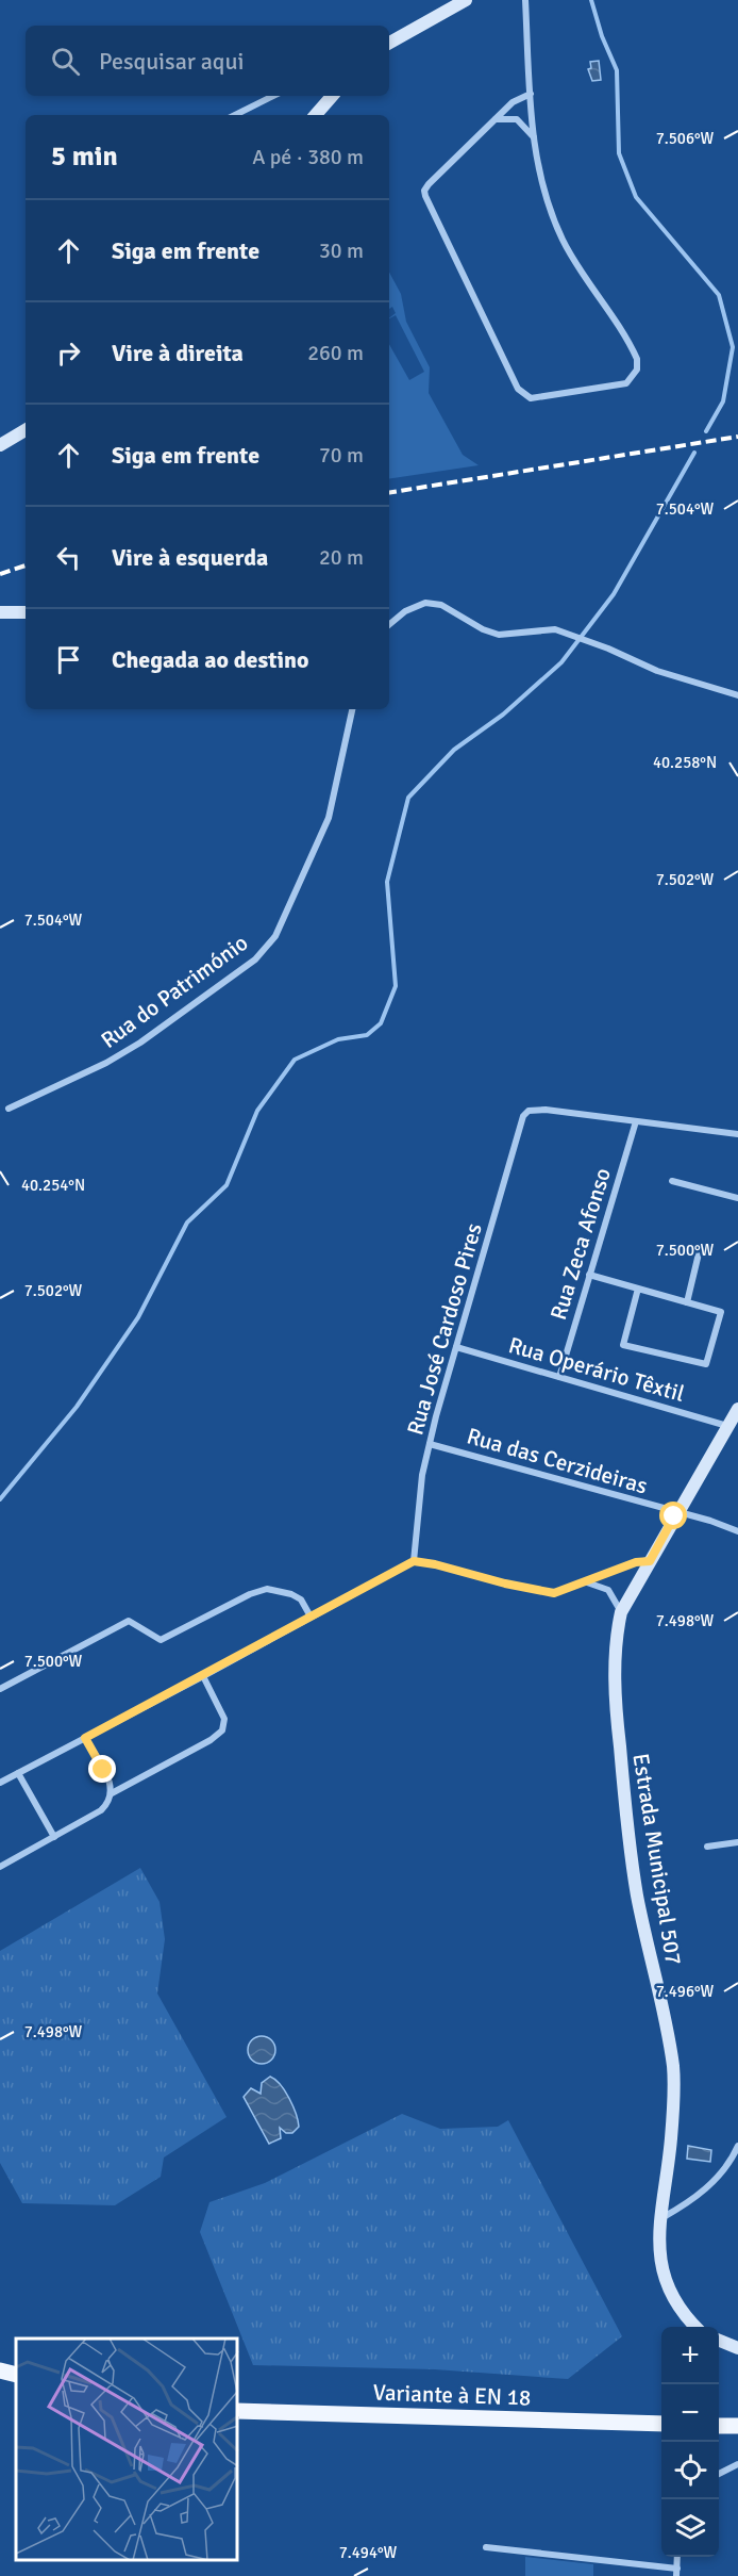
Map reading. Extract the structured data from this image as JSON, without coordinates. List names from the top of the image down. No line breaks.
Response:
{"streets":{"main road":["Variante à EN 18"],"street":["Rua do Património","Rua Zeca Afonso","Rua José Cardoso Pires","Rua Operário Têxtil","Rua das Cerzideiras","Estrada Municipal 507"]},"crossings":[["Rua Zeca Afonso","Rua José Cardoso Pires"],["Rua Zeca Afonso","Rua Operário Têxtil"],["Rua José Cardoso Pires","Rua Operário Têxtil"],["Rua José Cardoso Pires","Rua das Cerzideiras"],["Rua Operário Têxtil","Estrada Municipal 507"],["Rua das Cerzideiras","Estrada Municipal 507"]],"page":{"search":"Pesquisar aqui","heading":["5 min","A pé · 380 m"],"list":[["Siga em frente","30 m"],["Vire à direita","260 m"],["Siga em frente","70 m"],["Vire à esquerda","20 m"],"Chegada ao destino"],"map_buttons":["+","−"]},"coordinates":["7.506°W","7.504°W","40.258°N","7.502°W","40.254°N","7.500°W","7.498°W","7.496°W","7.494°W"]}
